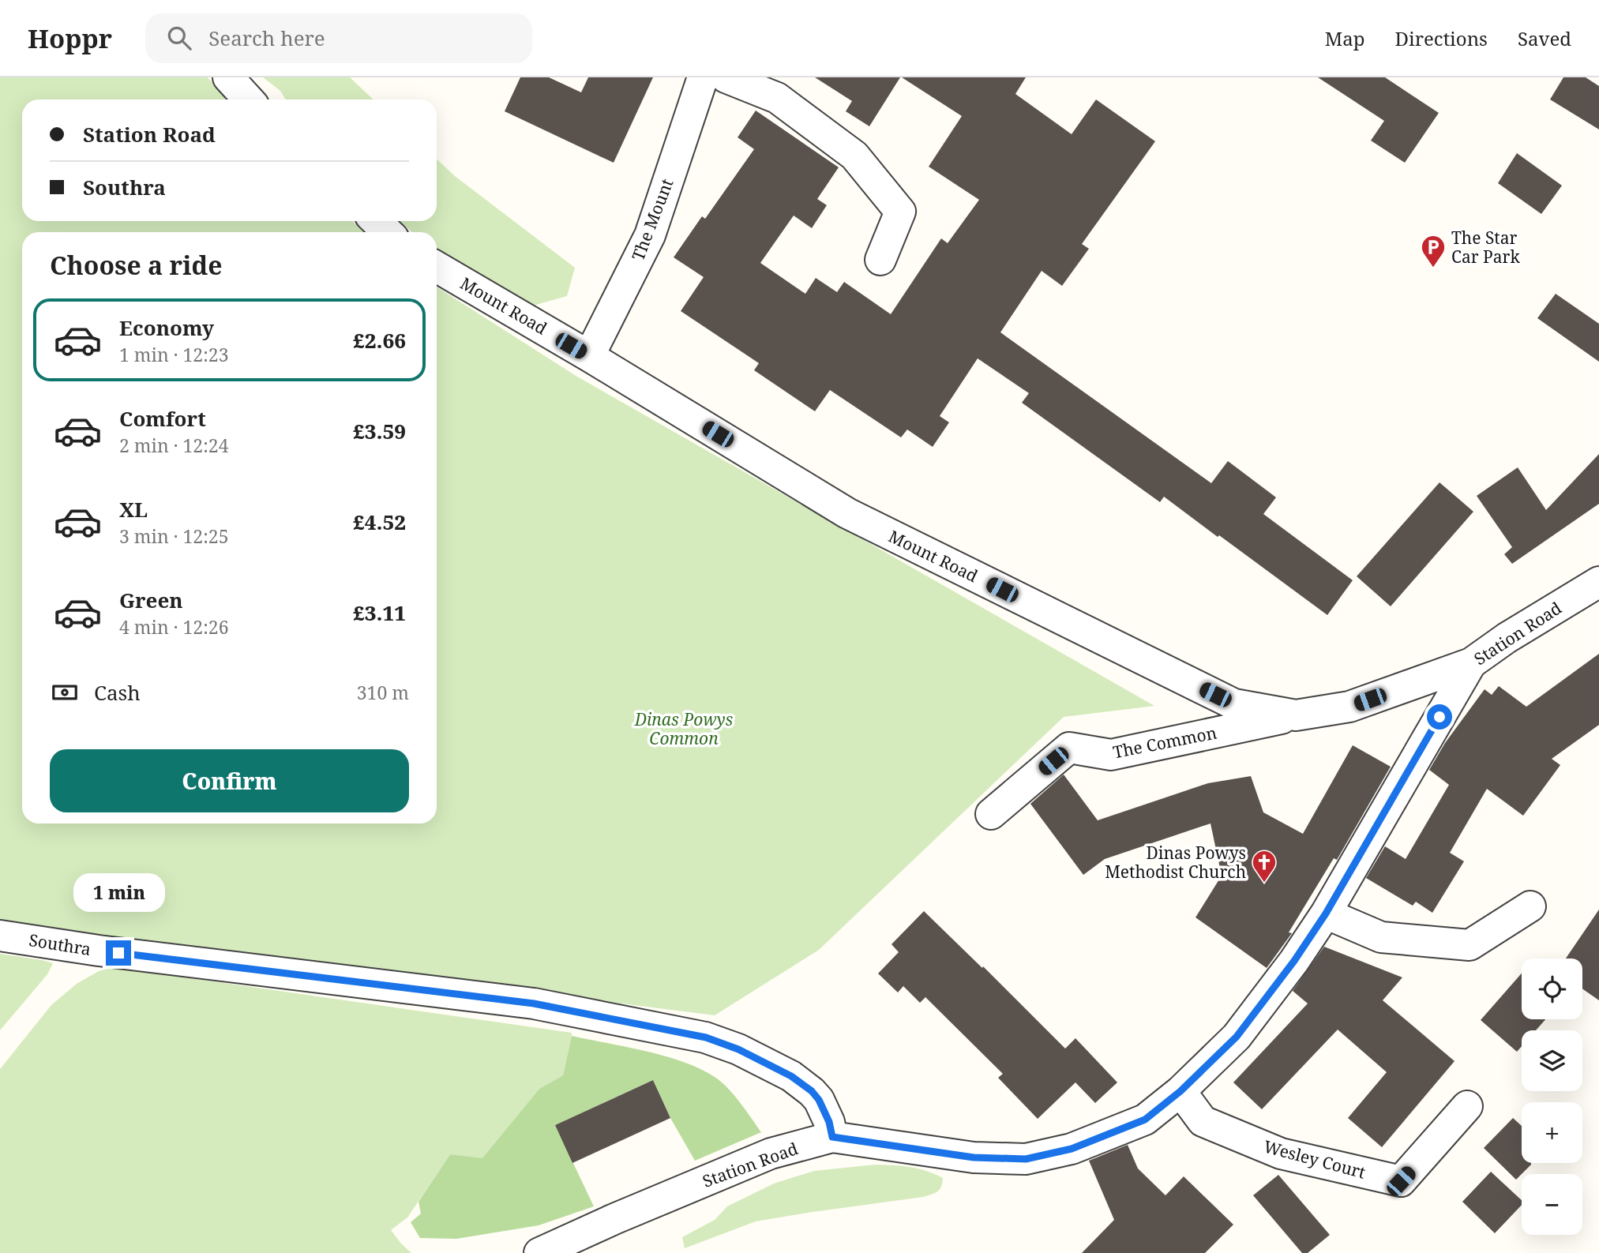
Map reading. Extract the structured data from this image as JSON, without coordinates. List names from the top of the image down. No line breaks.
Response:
{"streets":{"street":["The Mount","Mount Road","Station Road","The Common","Southra","Wesley Court"]},"crossings":[["The Mount","Mount Road"],["Mount Road","Station Road"],["Mount Road","The Common"],["Station Road","Southra"],["Station Road","Wesley Court"]],"parks":["Dinas Powys Common"],"places":{"parking":["The Star Car Park"],"church":["Dinas Powys Methodist Church"]},"page":{"header":"Hoppr","search":"Search here","nav":["Map","Directions","Saved"],"banner":["Station Road","Southra"],"heading":"Choose a ride","list":[{"name":"Economy","note":"1 min · 12:23","value":"£2.66"},{"name":"Comfort","note":"2 min · 12:24","value":"£3.59"},{"name":"XL","note":"3 min · 12:25","value":"£4.52"},{"name":"Green","note":"4 min · 12:26","value":"£3.11"}],"pay":["Cash","310 m"],"buttons":"Confirm","bubble":"1 min","map_buttons":["+","−"]}}
